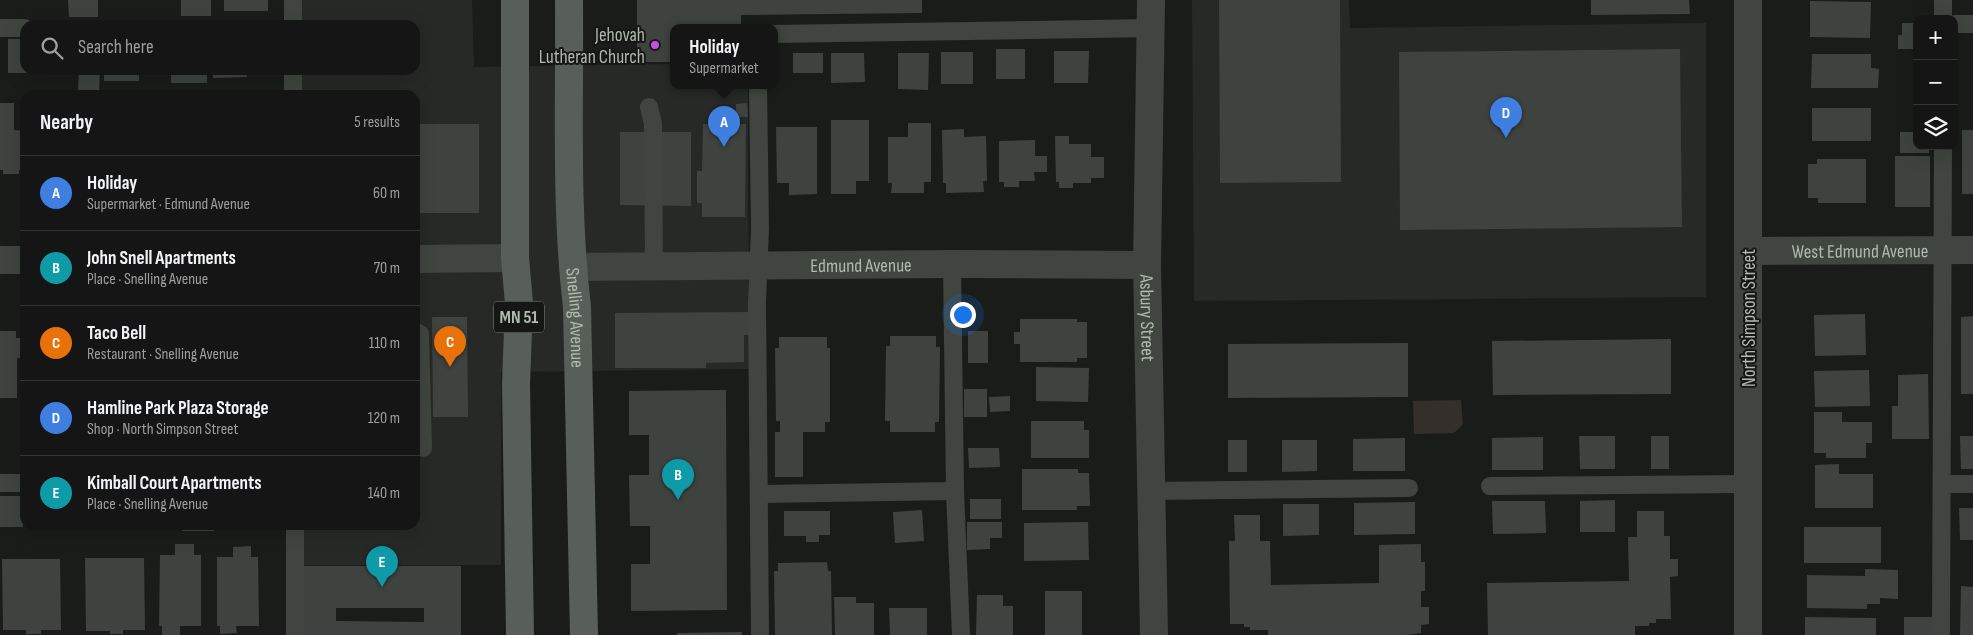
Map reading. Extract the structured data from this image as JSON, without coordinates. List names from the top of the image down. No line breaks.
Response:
{"streets":{"main road":["MN 51","Snelling Avenue"],"street":["West Edmund Avenue","Edmund Avenue","Asbury Street","North Simpson Street"]},"crossings":[["West Edmund Avenue","North Simpson Street"],["Edmund Avenue","Snelling Avenue"],["Edmund Avenue","Asbury Street"]],"places":["Jehovah Lutheran Church"],"page":{"map_buttons":["+","−"],"search":"Search here","popup":["Holiday","Supermarket"],"heading":["Nearby","5 results"],"pins":["D","A","C","B","E"],"list":[{"mark":"A","name":"Holiday","note":"Supermarket · Edmund Avenue","value":"60 m"},{"mark":"B","name":"John Snell Apartments","note":"Place · Snelling Avenue","value":"70 m"},{"mark":"C","name":"Taco Bell","note":"Restaurant · Snelling Avenue","value":"110 m"},{"mark":"D","name":"Hamline Park Plaza Storage","note":"Shop · North Simpson Street","value":"120 m"},{"mark":"E","name":"Kimball Court Apartments","note":"Place · Snelling Avenue","value":"140 m"}]}}
